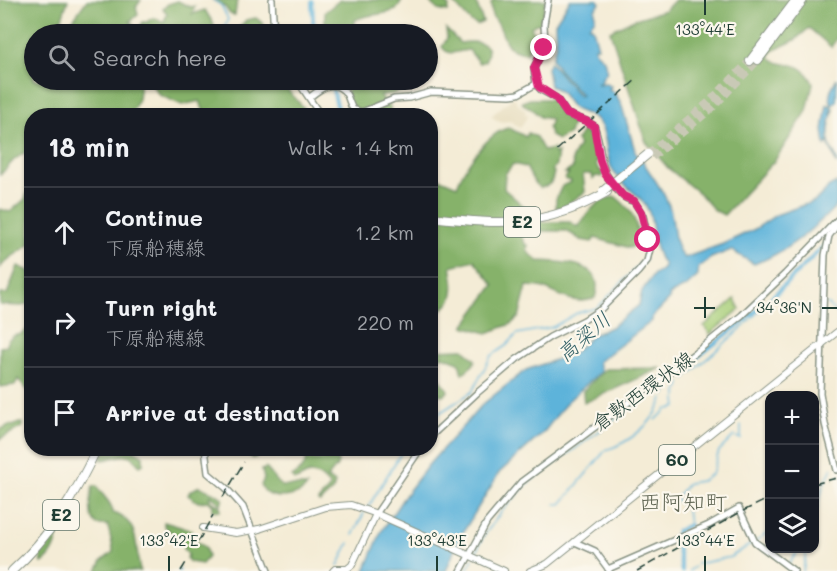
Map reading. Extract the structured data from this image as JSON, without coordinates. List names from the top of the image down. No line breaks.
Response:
{"streets":{"highway":["E2"],"main road":["倉敷西環状線","60"]},"districts":["西阿知町"],"water":["高梁川"],"page":{"search":"Search here","heading":["18 min","Walk · 1.4 km"],"list":[["Continue","下原船穂線","1.2 km"],["Turn right","下原船穂線","220 m"],"Arrive at destination"],"map_buttons":["+","−"]},"coordinates":["133°44'E","34°36'N","133°42'E","133°43'E"]}
